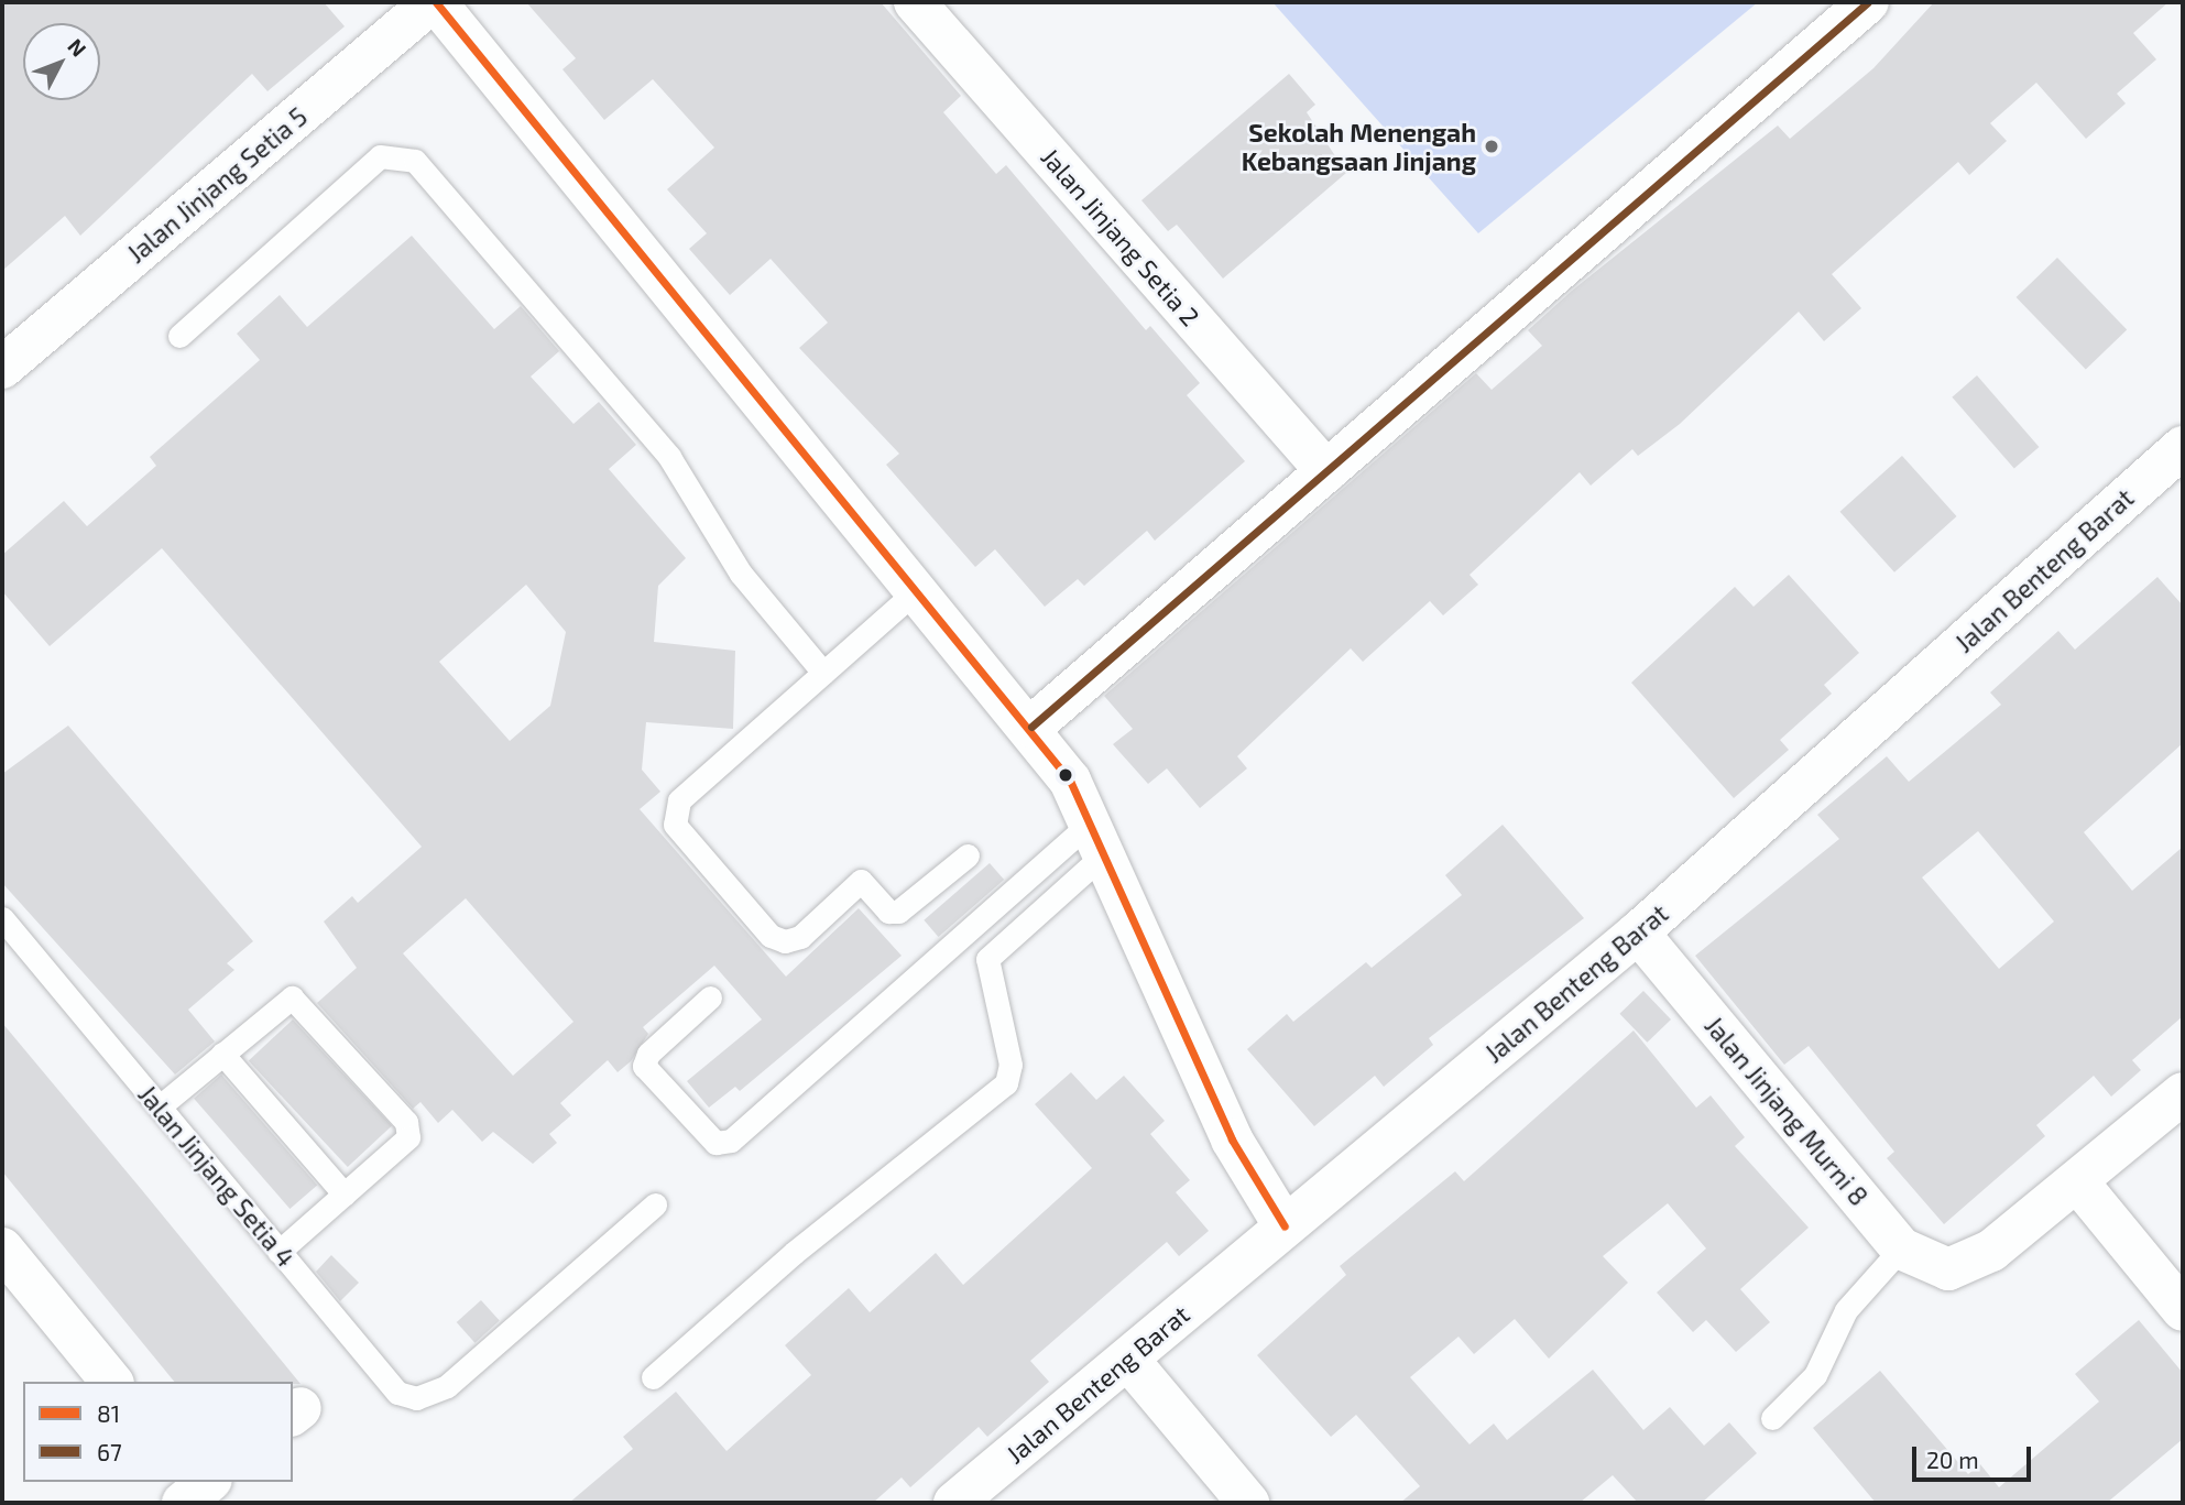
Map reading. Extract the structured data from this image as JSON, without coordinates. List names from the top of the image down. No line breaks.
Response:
{"streets":{"street":["Jalan Jinjang Setia 5","Jalan Jinjang Setia 2","Jalan Benteng Barat","Jalan Jinjang Murni 8"],"lane":["Jalan Jinjang Setia 4"]},"crossings":[["Jalan Benteng Barat","Jalan Jinjang Murni 8"]],"places":["Sekolah Menengah Kebangsaan Jinjang"],"lines":["transit line 81","transit line 67"],"legend":["81","67"],"scale_bar":"20 m","north":"top right"}
